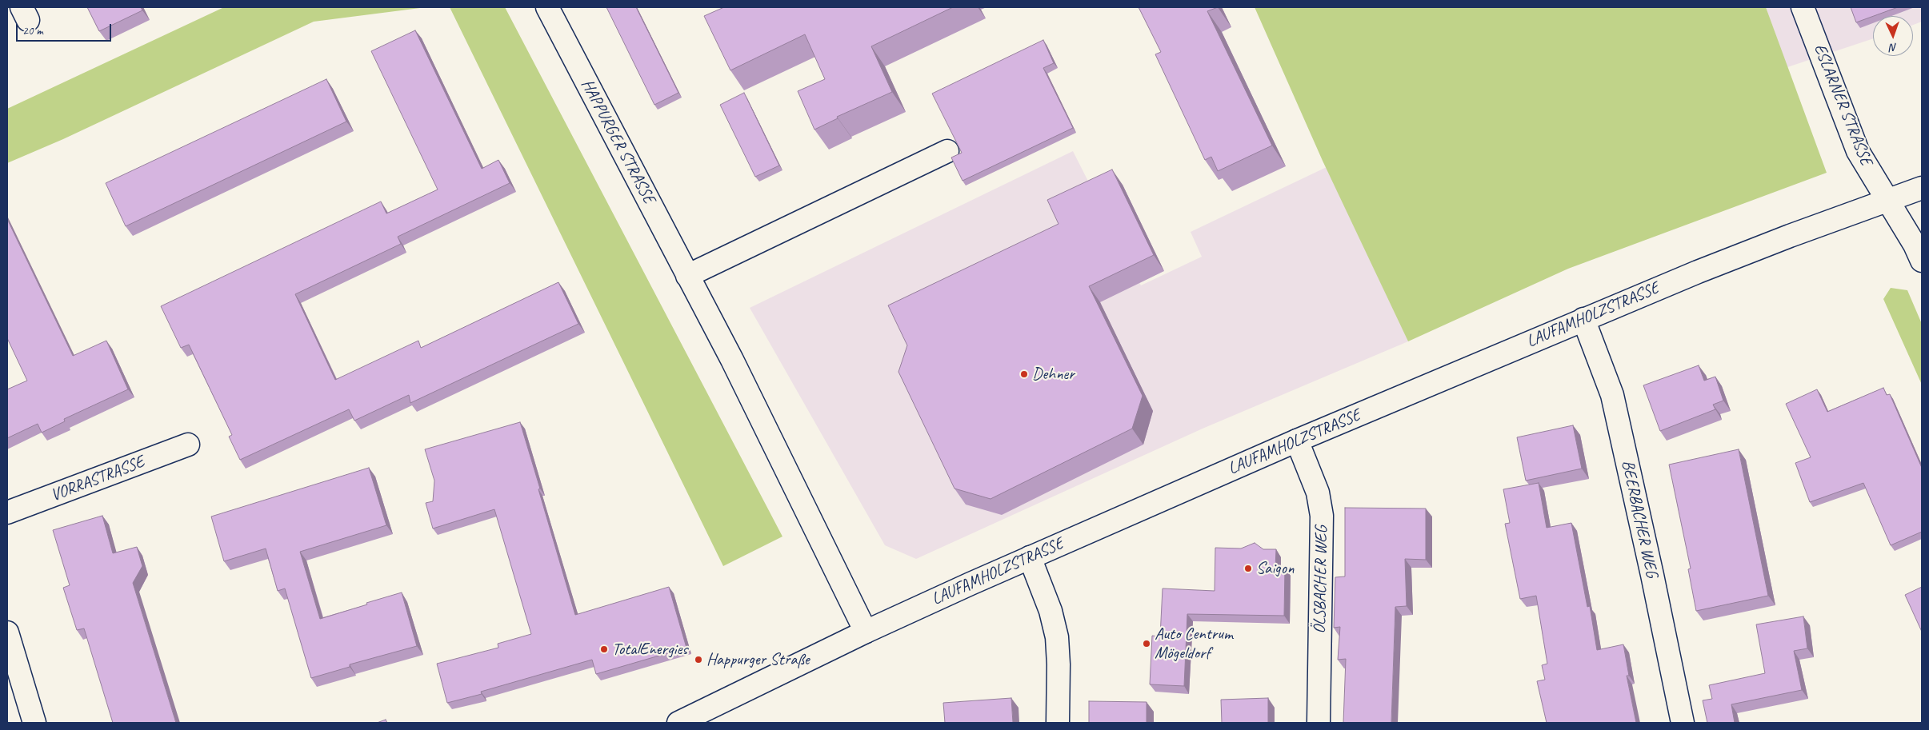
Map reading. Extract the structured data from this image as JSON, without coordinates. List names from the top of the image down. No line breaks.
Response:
{"streets":{"street":["ESLARNER STRASSE","HAPPURGER STRASSE","LAUFAMHOLZSTRASSE","VORRASTRASSE","BEERBACHER WEG","ÖLSBACHER WEG"]},"crossings":[["ESLARNER STRASSE","LAUFAMHOLZSTRASSE"],["HAPPURGER STRASSE","LAUFAMHOLZSTRASSE"],["LAUFAMHOLZSTRASSE","BEERBACHER WEG"],["LAUFAMHOLZSTRASSE","ÖLSBACHER WEG"]],"places":["Dehner","Saigon","Auto Centrum Mögeldorf","TotalEnergies","Happurger Straße"],"scale_bar":"20 m","north":"bottom"}
